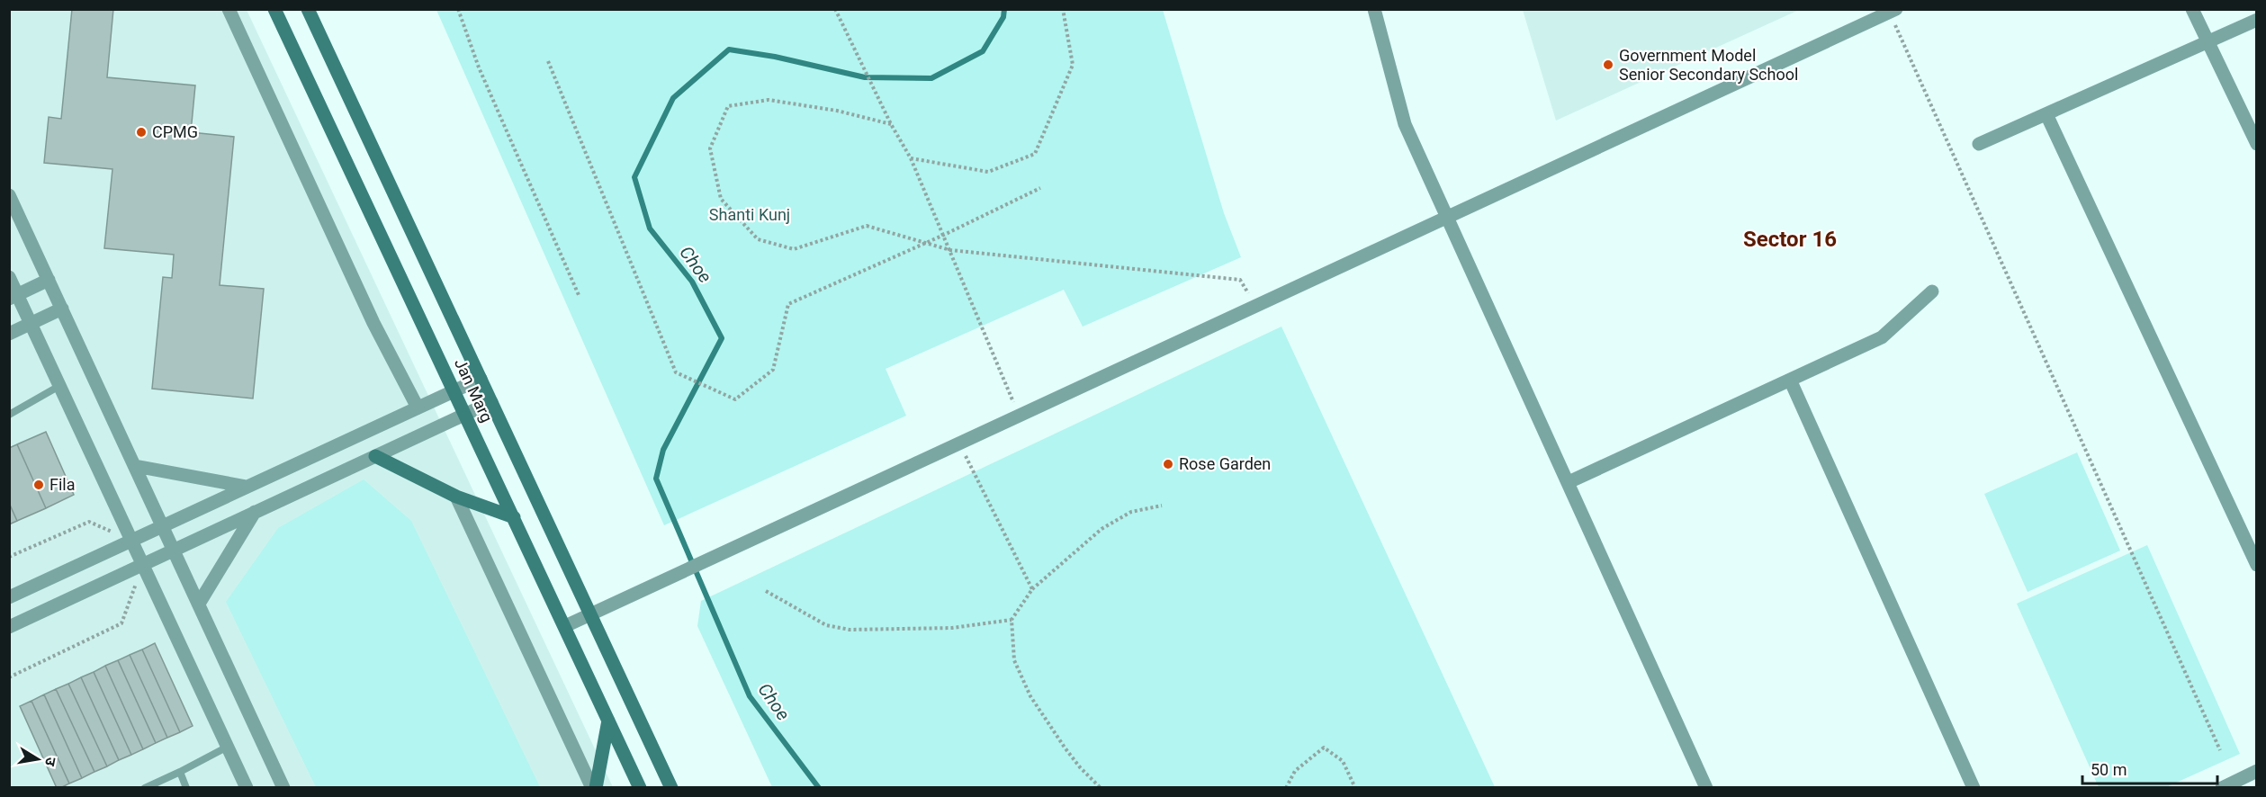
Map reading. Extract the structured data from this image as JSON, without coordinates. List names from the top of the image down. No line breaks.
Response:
{"streets":{"main road":["Jan Marg"]},"districts":["Sector 16"],"water":["Choe"],"parks":["Shanti Kunj"],"places":["Government Model Senior Secondary School","CPMG","Rose Garden","Fila"],"scale_bar":"50 m","north":"right"}
